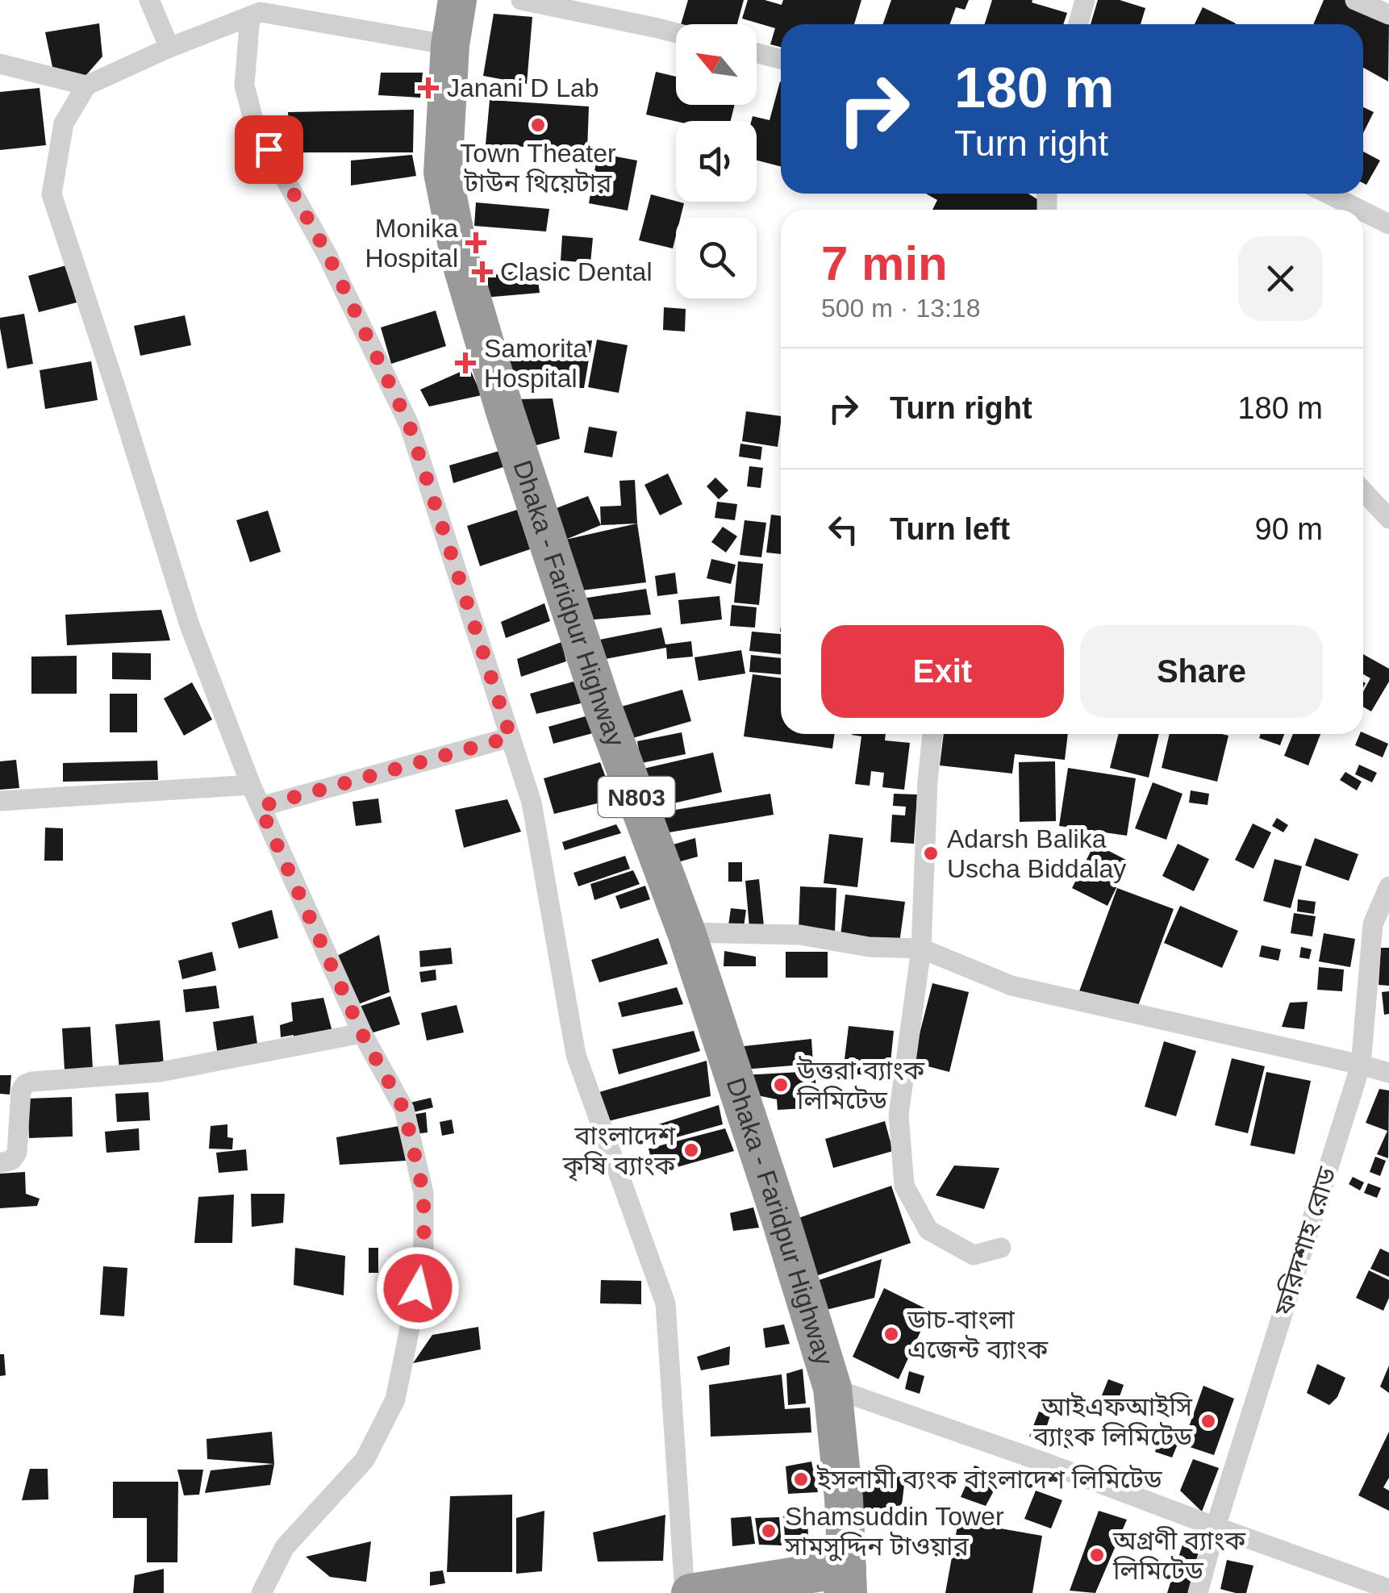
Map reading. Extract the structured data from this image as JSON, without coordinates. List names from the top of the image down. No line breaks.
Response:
{"streets":{"highway":["Dhaka - Faridpur Highway","N803"],"street":["ফরিদশাহ রোড"]},"places":{"health":["Janani D Lab","Monika Hospital","Clasic Dental","Samorita Hospital"],"other":["Town Theater টাউন থিয়েটার","Adarsh Balika Uscha Biddalay","উত্তরা ব্যাংক লিমিটেড","বাংলাদেশ কৃষি ব্যাংক","ডাচ-বাংলা এজেন্ট ব্যাংক","আইএফআইসি ব্যাংক লিমিটেড","ইসলামী ব্যংক বাংলাদেশ লিমিটেড","Shamsuddin Tower সামসুদ্দিন টাওয়ার","অগ্রণী ব্যাংক লিমিটেড"]},"north":"top left","page":{"turn":["180 m","Turn right"],"heading":["7 min","500 m · 13:18"],"list":[{"name":"Turn right","value":"180 m"},{"name":"Turn left","value":"90 m"}],"buttons":["Exit","Share"]}}
